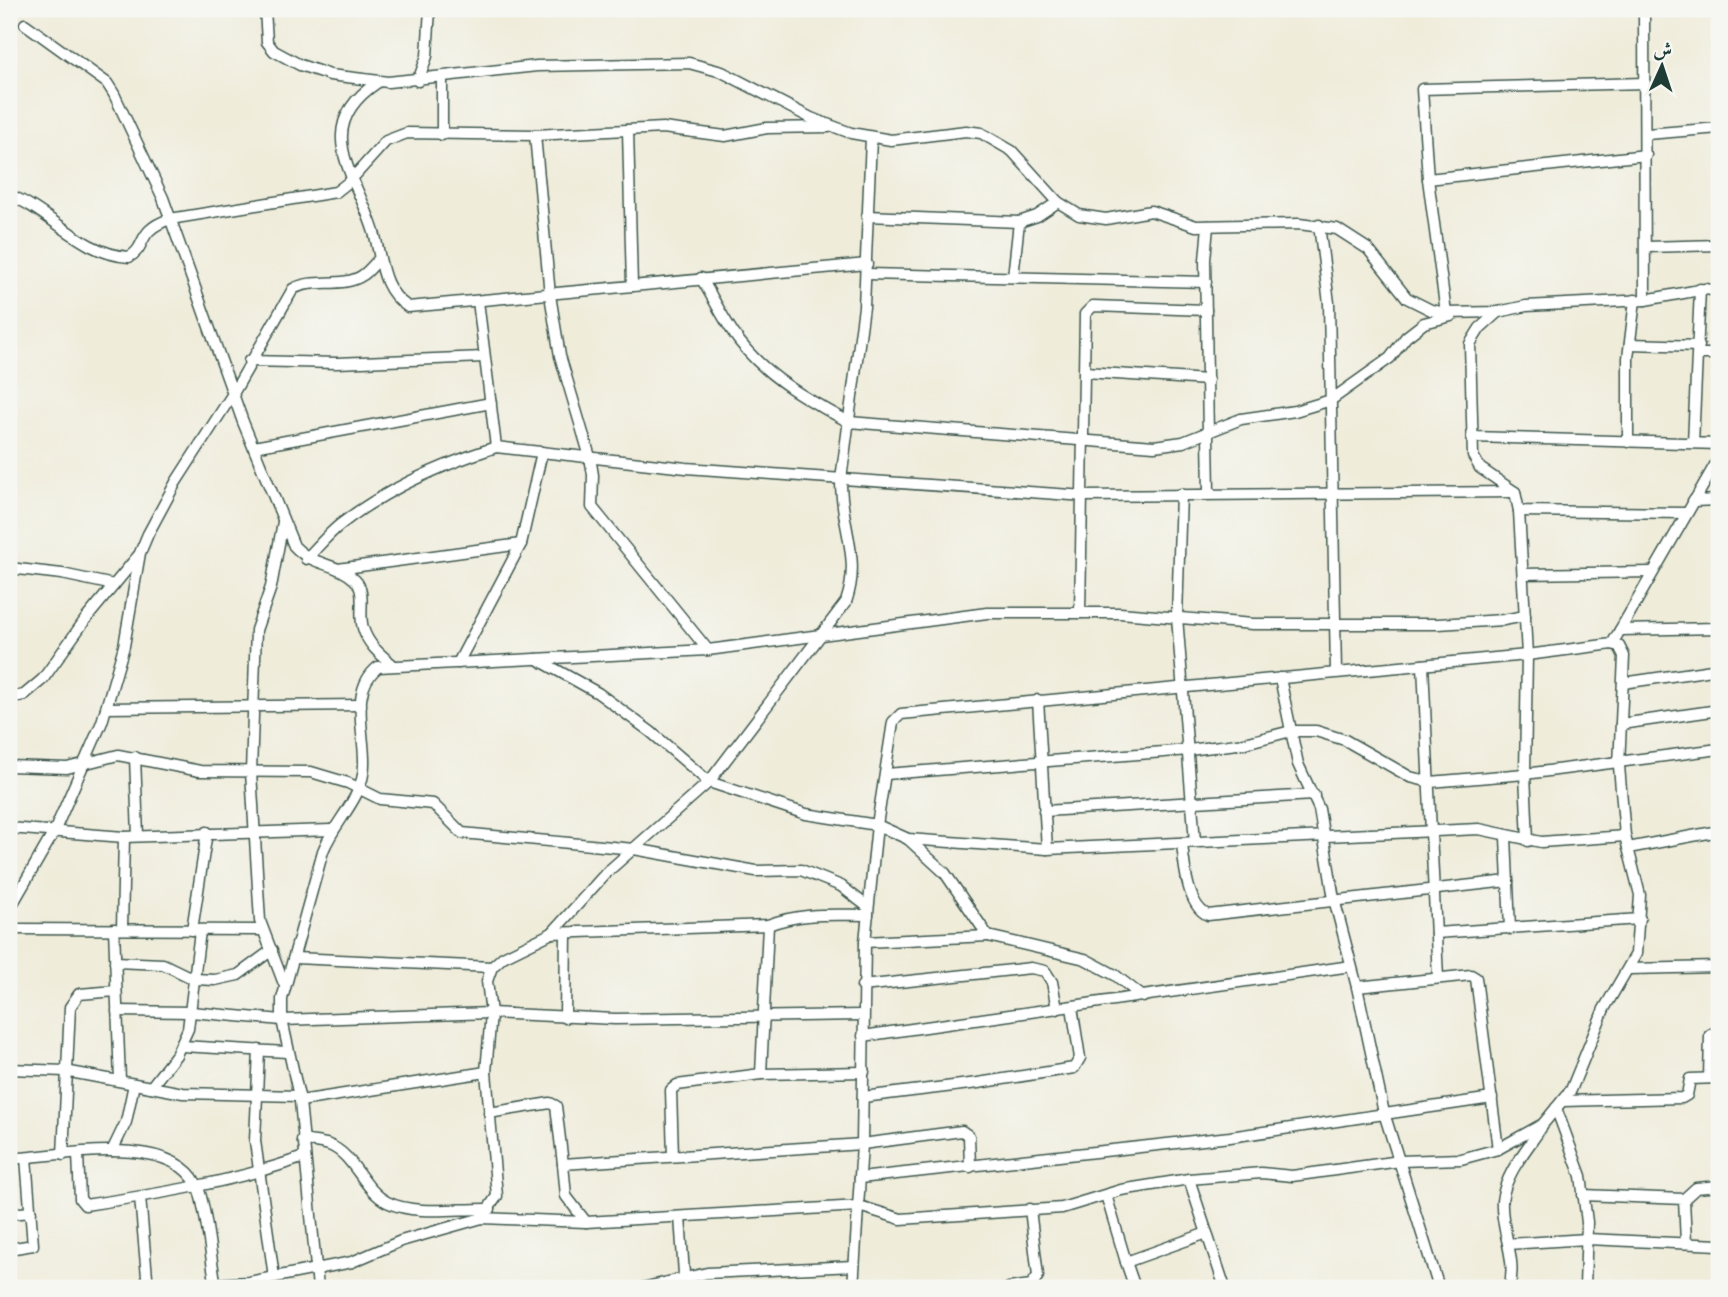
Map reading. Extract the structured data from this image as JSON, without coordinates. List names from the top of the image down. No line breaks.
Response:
{"north":"top"}
